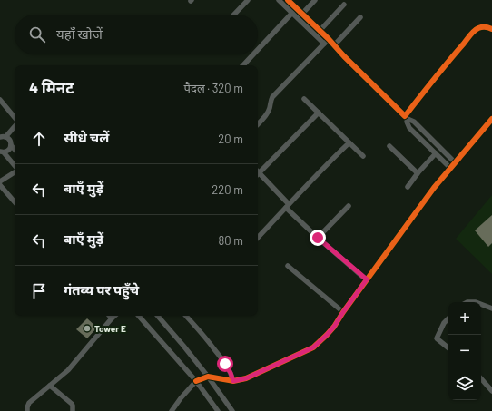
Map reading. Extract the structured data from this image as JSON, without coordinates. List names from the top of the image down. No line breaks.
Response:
{"places":["Tower E"],"page":{"search":"यहाँ खोजें","heading":["4 मिनट","पैदल · 320 m"],"list":[["सीधे चलें","20 m"],["बाएँ मुड़ें","220 m"],["बाएँ मुड़ें","80 m"],"गंतव्य पर पहुँचे"],"map_buttons":["+","−"]}}
